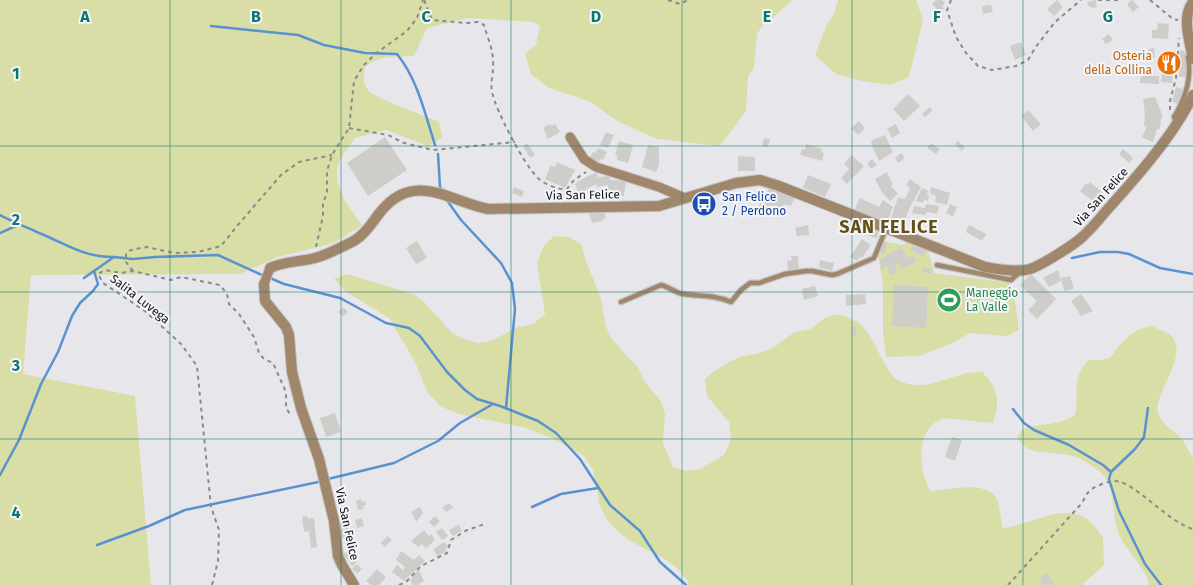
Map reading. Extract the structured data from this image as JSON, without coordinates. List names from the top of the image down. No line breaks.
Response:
{"streets":{"street":["Via San Felice"],"path":["Salita Luvega"]},"crossings":[["Via San Felice","Salita Luvega"]],"districts":["SAN FELICE"],"places":{"restaurant":["Osteria della Collina"],"bus stop":["San Felice 2 / Perdono"],"sports":["Maneggio La Valle"]},"grid":{"columns":["A","B","C","D","E","F","G"],"rows":["1","2","3","4"]}}
